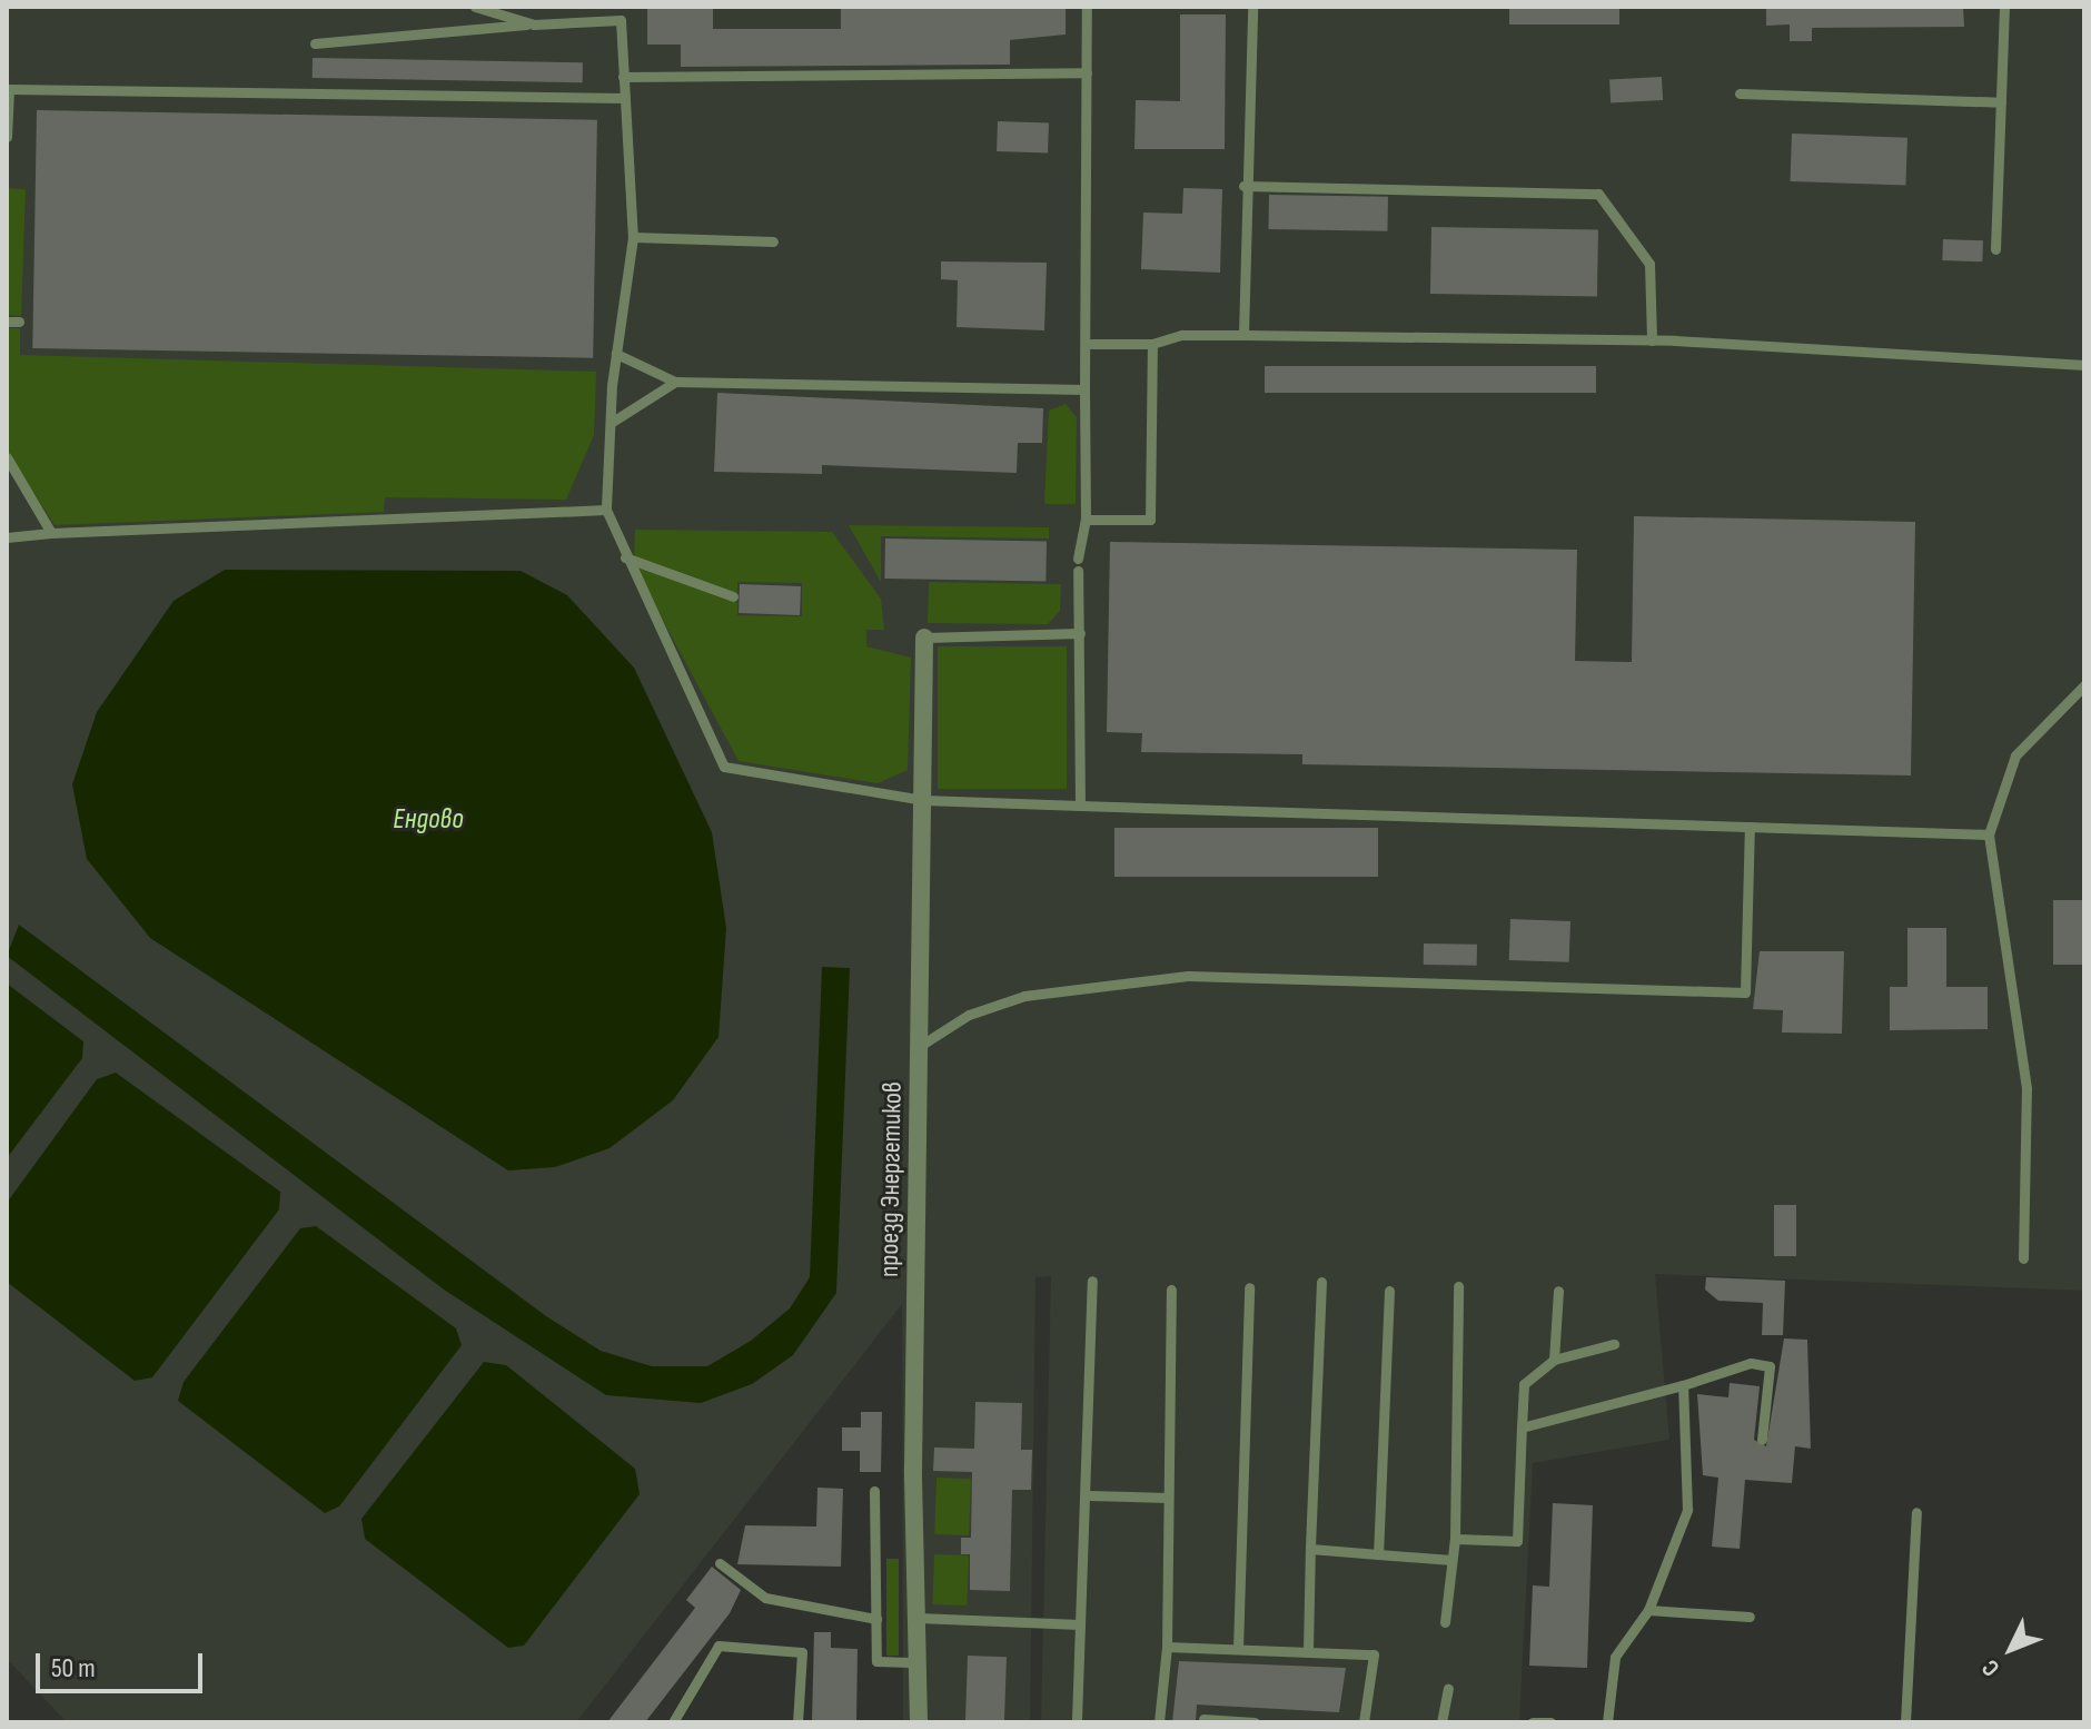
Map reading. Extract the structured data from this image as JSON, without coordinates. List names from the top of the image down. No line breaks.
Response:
{"streets":{"street":["проезд Энергетиков"]},"water":["Ендово"],"scale_bar":"50 m","north":"bottom left"}
